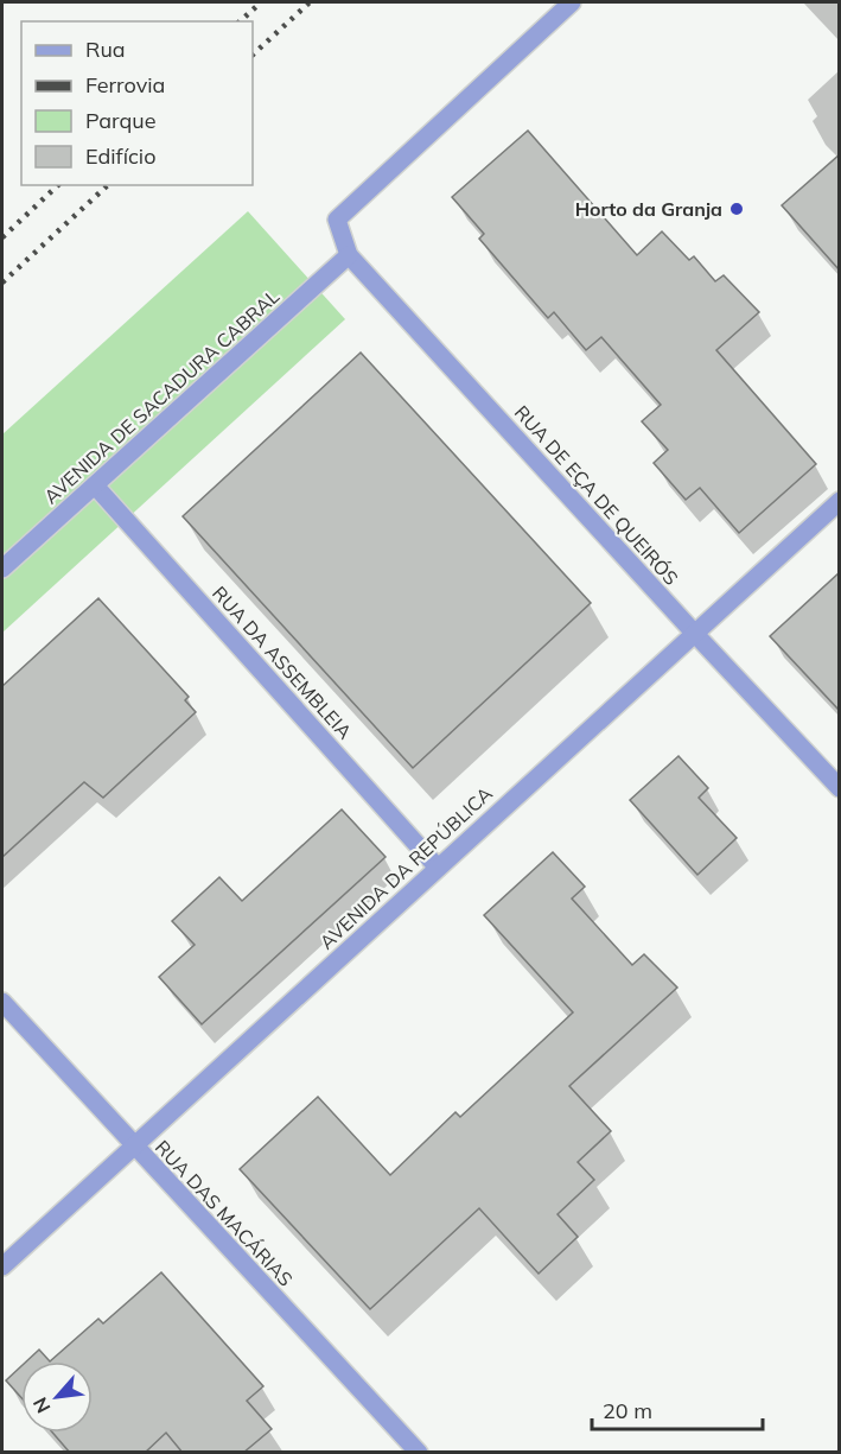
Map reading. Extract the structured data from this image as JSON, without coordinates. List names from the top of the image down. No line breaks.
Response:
{"streets":{"street":["AVENIDA DE SACADURA CABRAL","RUA DE EÇA DE QUEIRÓS","RUA DA ASSEMBLEIA","AVENIDA DA REPÚBLICA","RUA DAS MACÁRIAS"]},"crossings":[["AVENIDA DE SACADURA CABRAL","RUA DE EÇA DE QUEIRÓS"],["AVENIDA DE SACADURA CABRAL","RUA DA ASSEMBLEIA"],["RUA DE EÇA DE QUEIRÓS","AVENIDA DA REPÚBLICA"],["RUA DA ASSEMBLEIA","AVENIDA DA REPÚBLICA"],["AVENIDA DA REPÚBLICA","RUA DAS MACÁRIAS"]],"places":["Horto da Granja"],"legend":["Rua","Ferrovia","Parque","Edifício"],"scale_bar":"20 m","north":"bottom left"}
